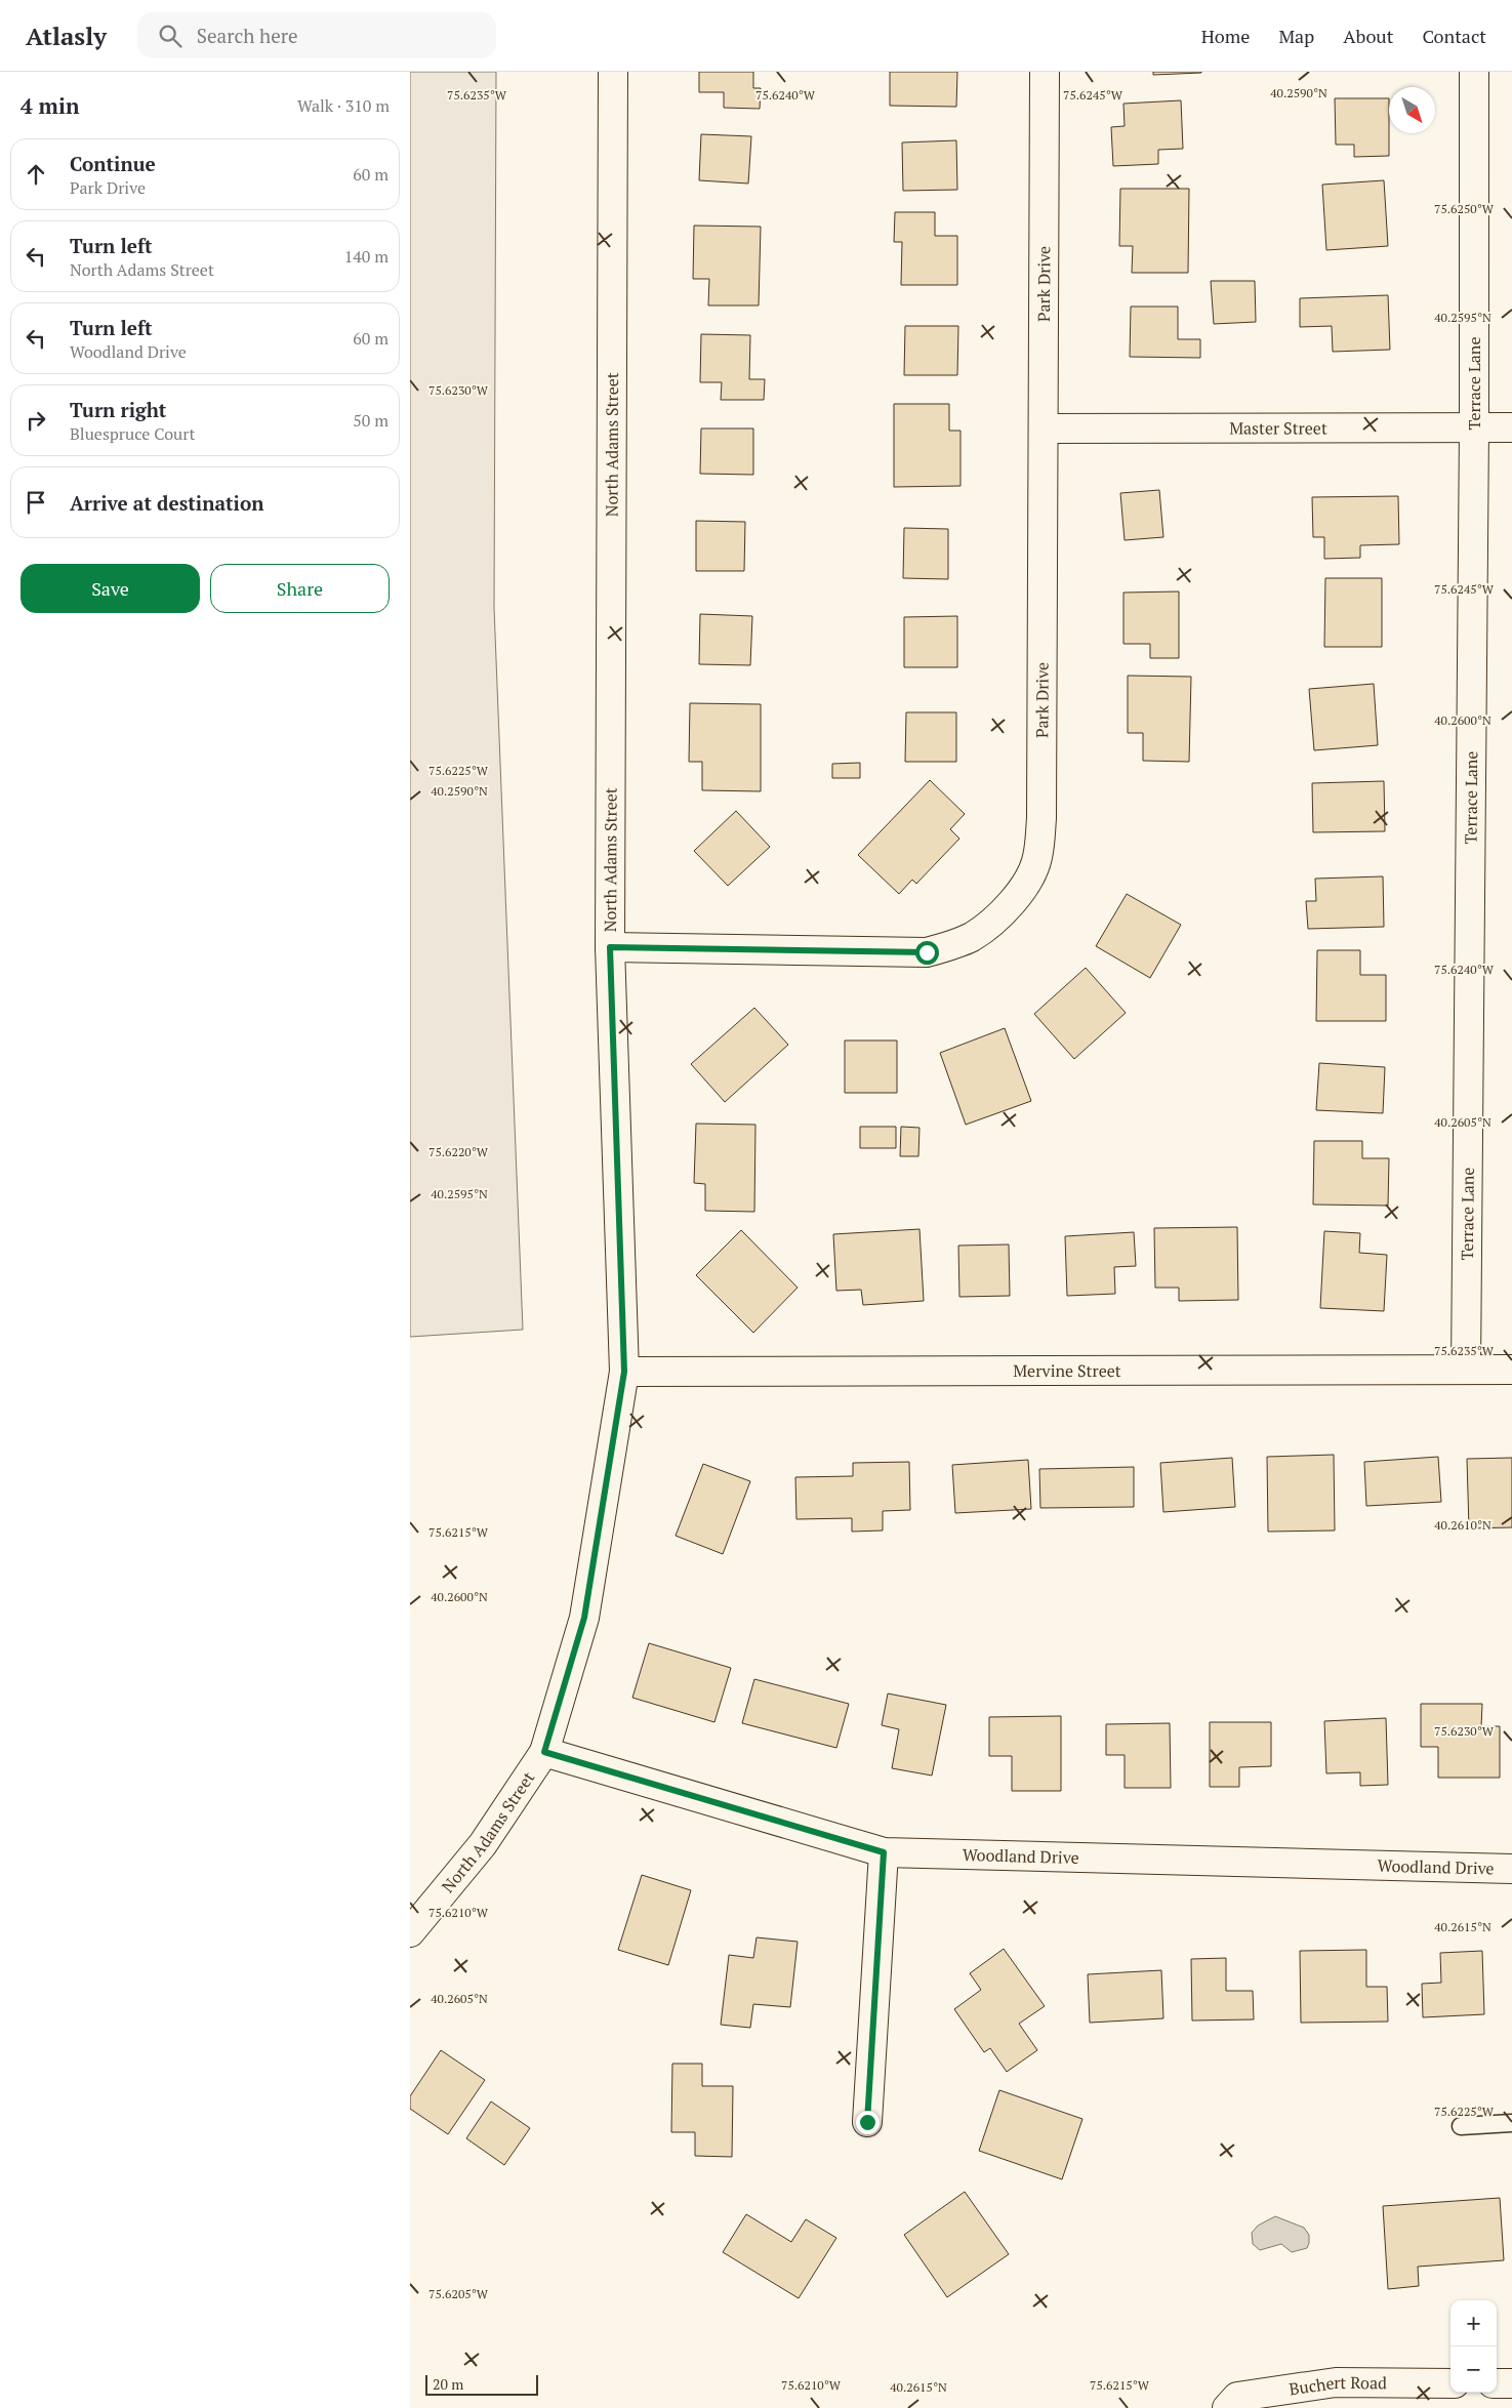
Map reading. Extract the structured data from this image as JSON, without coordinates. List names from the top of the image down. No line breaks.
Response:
{"streets":{"street":["Park Drive","Terrace Lane","Master Street","North Adams Street","Mervine Street","Woodland Drive","Buchert Road"]},"crossings":[["Park Drive","Master Street"],["Park Drive","North Adams Street"],["Terrace Lane","Master Street"],["Terrace Lane","Mervine Street"],["North Adams Street","Mervine Street"],["North Adams Street","Woodland Drive"]],"scale_bar":"20 m","north":"bottom right","page":{"header":"Atlasly","search":"Search here","nav":["Home","Map","About","Contact"],"heading":["4 min","Walk · 310 m"],"list":[["Continue","Park Drive","60 m"],["Turn left","North Adams Street","140 m"],["Turn left","Woodland Drive","60 m"],["Turn right","Bluespruce Court","50 m"],"Arrive at destination"],"buttons":["Save","Share"],"map_buttons":["+","−"],"scale":"20 m"},"coordinates":["40.2590°N","75.6235°W","75.6240°W","75.6245°W","75.6250°W","40.2595°N","75.6230°W","40.2600°N","75.6225°W","40.2605°N","75.6220°W","40.2610°N","75.6215°W","75.6210°W","40.2615°N","75.6205°W"]}
